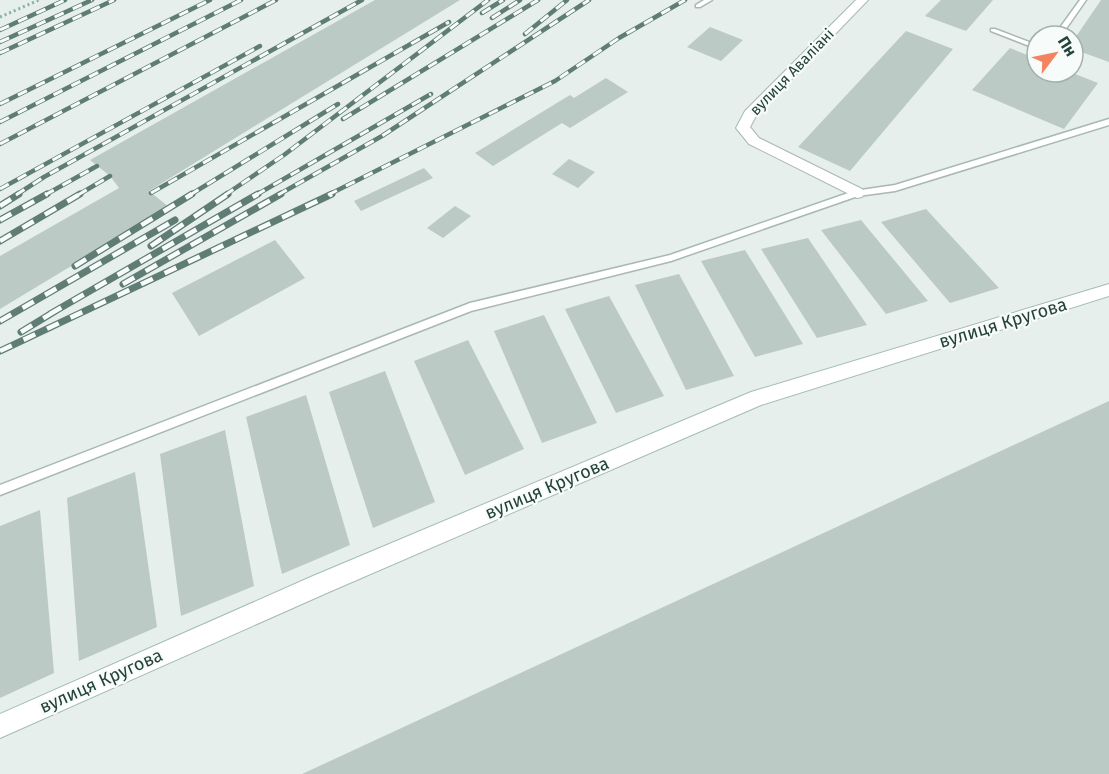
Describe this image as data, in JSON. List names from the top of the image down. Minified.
{"streets":{"street":["вулиця Аваліані","вулиця Кругова"]},"north":"top right"}
